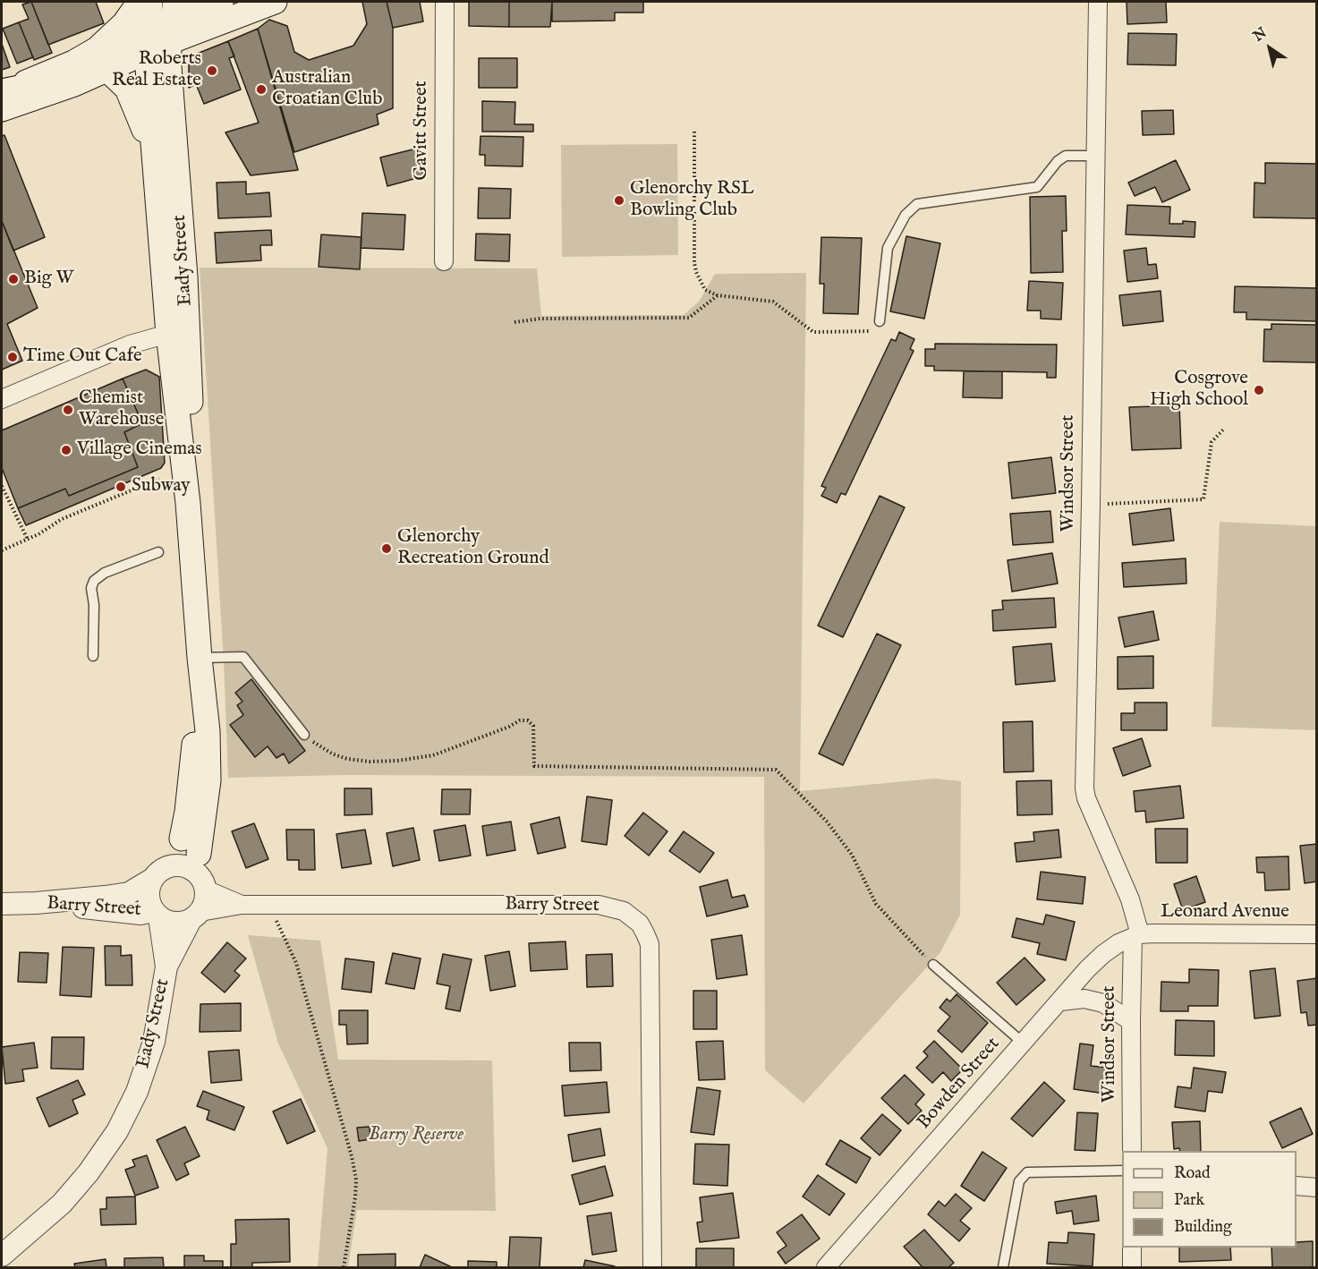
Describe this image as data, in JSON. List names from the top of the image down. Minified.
{"streets":{"main road":["Eady Street"],"street":["Gavitt Street","Windsor Street","Barry Street","Leonard Avenue","Bowden Street"]},"crossings":[["Eady Street","Barry Street"],["Windsor Street","Leonard Avenue"],["Windsor Street","Bowden Street"],["Leonard Avenue","Bowden Street"]],"parks":["Barry Reserve"],"places":["Roberts Real Estate","Australian Croatian Club","Glenorchy RSL Bowling Club","Big W","Time Out Cafe","Cosgrove High School","Chemist Warehouse","Village Cinemas","Subway","Glenorchy Recreation Ground"],"legend":["Road","Park","Building"],"north":"top left"}
